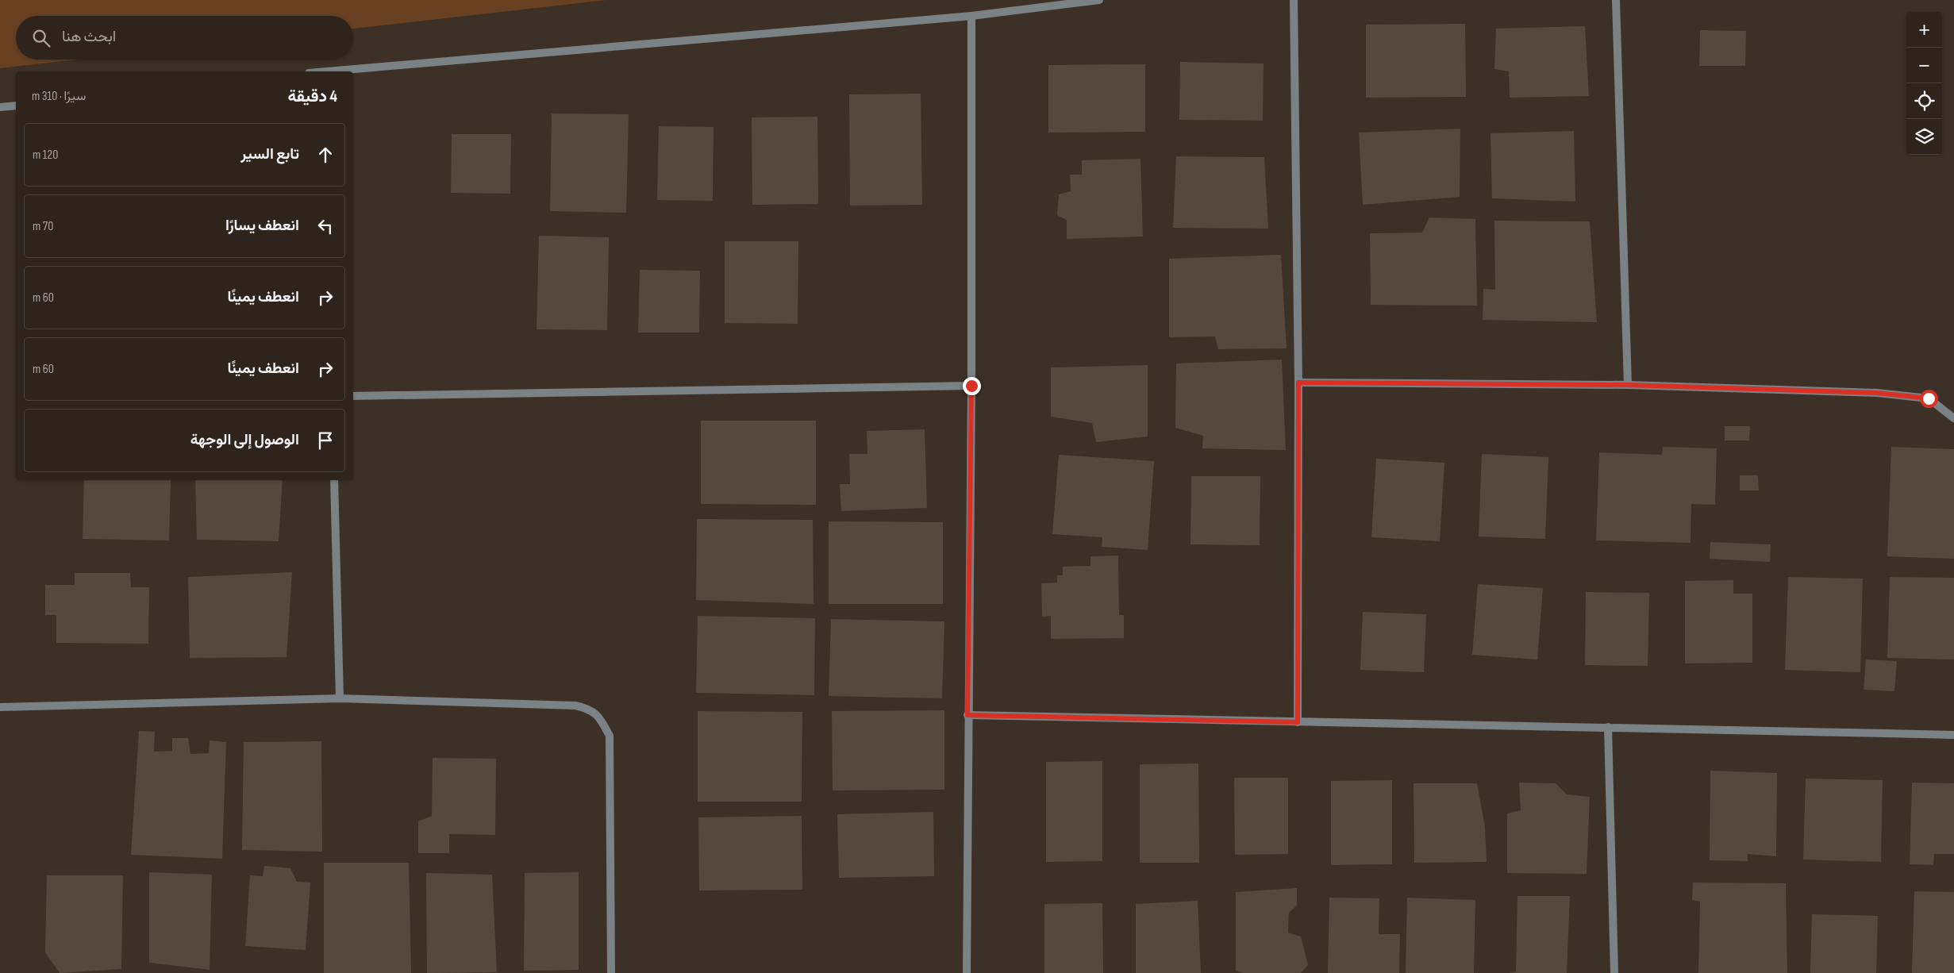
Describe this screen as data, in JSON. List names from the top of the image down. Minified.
{"page":{"map_buttons":["+","−"],"search":"ابحث هنا","heading":["4 دقيقة","سيرًا · 310 m"],"list":[["تابع السير","120 m"],["انعطف يسارًا","70 m"],["انعطف يمينًا","60 m"],["انعطف يمينًا","60 m"],"الوصول إلى الوجهة"]}}
